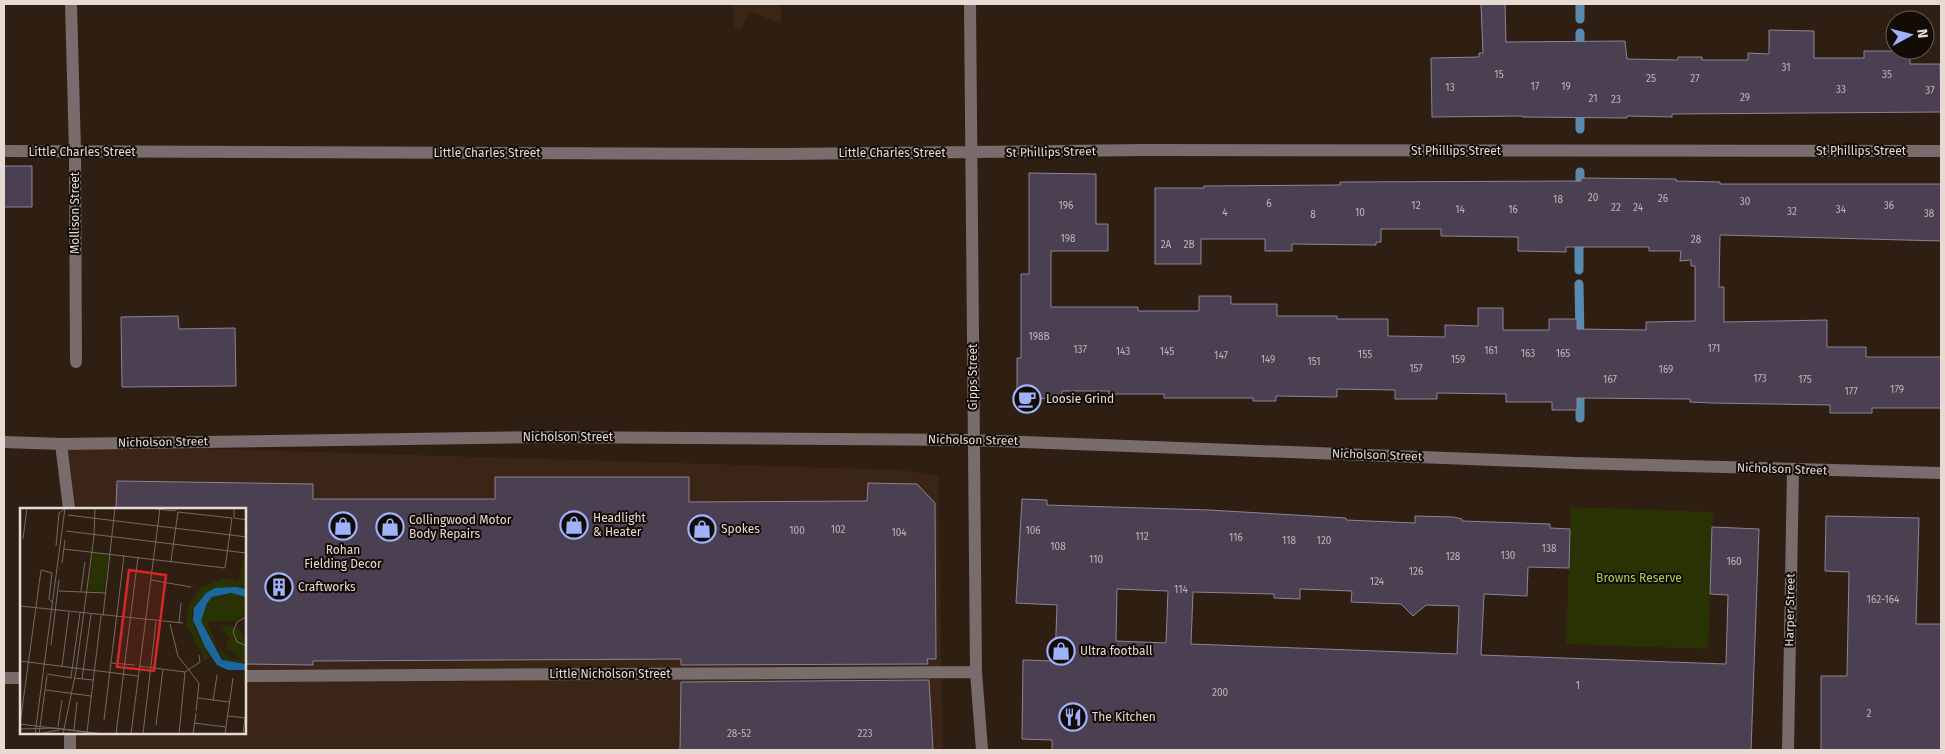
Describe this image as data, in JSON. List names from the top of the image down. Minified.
{"streets":{"street":["St Phillips Street","Little Charles Street","Mollison Street","Gipps Street","Nicholson Street","Harper Street","Little Nicholson Street"]},"crossings":[["St Phillips Street","Little Charles Street"],["St Phillips Street","Gipps Street"],["Little Charles Street","Mollison Street"],["Little Charles Street","Gipps Street"],["Gipps Street","Nicholson Street"],["Gipps Street","Little Nicholson Street"],["Nicholson Street","Harper Street"]],"parks":["Browns Reserve"],"places":{"cafe":["Loosie Grind"],"shop":["Headlight & Heater","Rohan Fielding Decor","Collingwood Motor Body Repairs","Spokes","Ultra football"],"building":["Craftworks"],"restaurant":["The Kitchen"]},"house_numbers":["31","15","35","25","27","17","19","13","33","37","29","21","23","20","26","18","30","6","196","12","36","22","24","14","16","34","32","4","10","38","8","198","28","2A","2B","198B","171","137","161","143","145","163","165","155","147","149","159","151","157","169","173","167","175","179","177","102","100","106","104","112","116","118","120","108","138","130","128","110","160","126","124","114","162-164","1","200","2","28-52","223"],"north":"right"}
